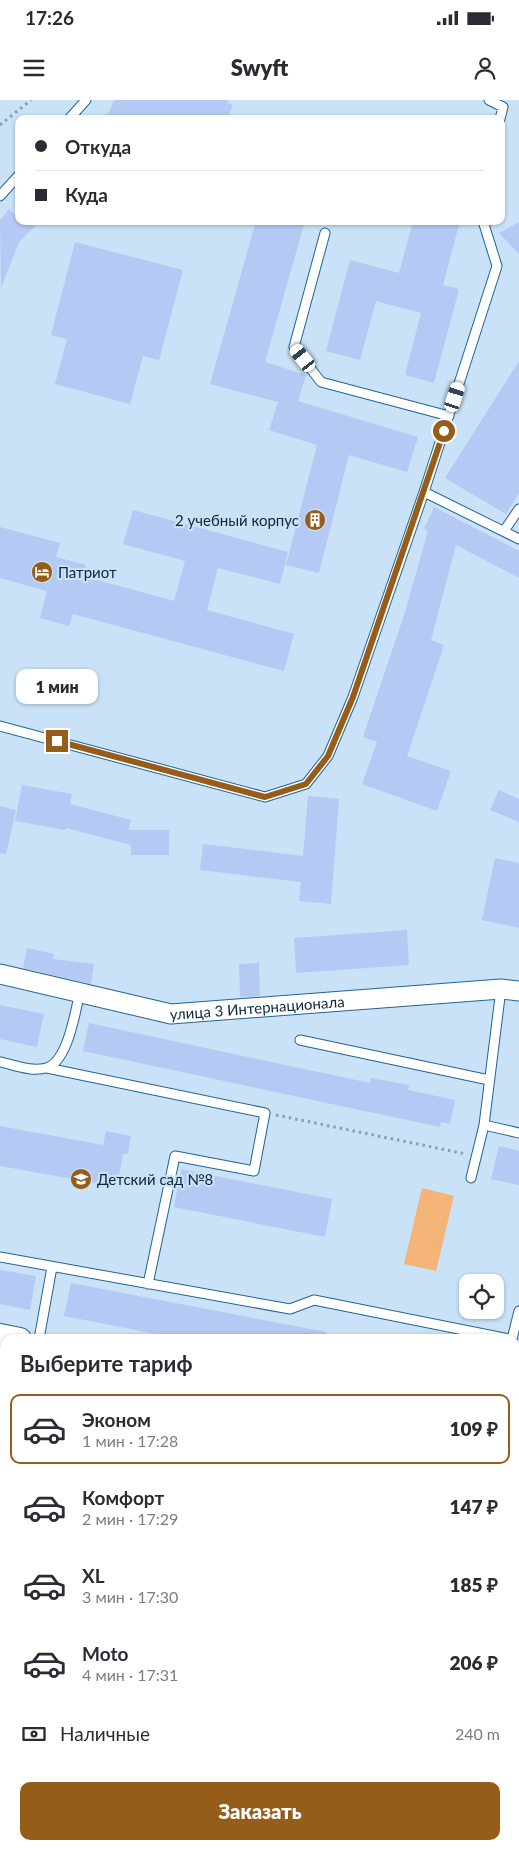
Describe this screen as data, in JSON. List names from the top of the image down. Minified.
{"streets":{"street":["улица 3 Интернационала"]},"places":{"building":["2 учебный корпус"],"hotel":["Патриот"],"school or university":["Детский сад №8"]},"page":{"status":"17:26","header":"Swyft","banner":["Откуда","Куда"],"bubble":"1 мин","heading":"Выберите тариф","list":[{"name":"Эконом","note":"1 мин · 17:28","value":"109 ₽"},{"name":"Комфорт","note":"2 мин · 17:29","value":"147 ₽"},{"name":"XL","note":"3 мин · 17:30","value":"185 ₽"},{"name":"Moto","note":"4 мин · 17:31","value":"206 ₽"}],"pay":["Наличные","240 m"],"buttons":"Заказать"}}
